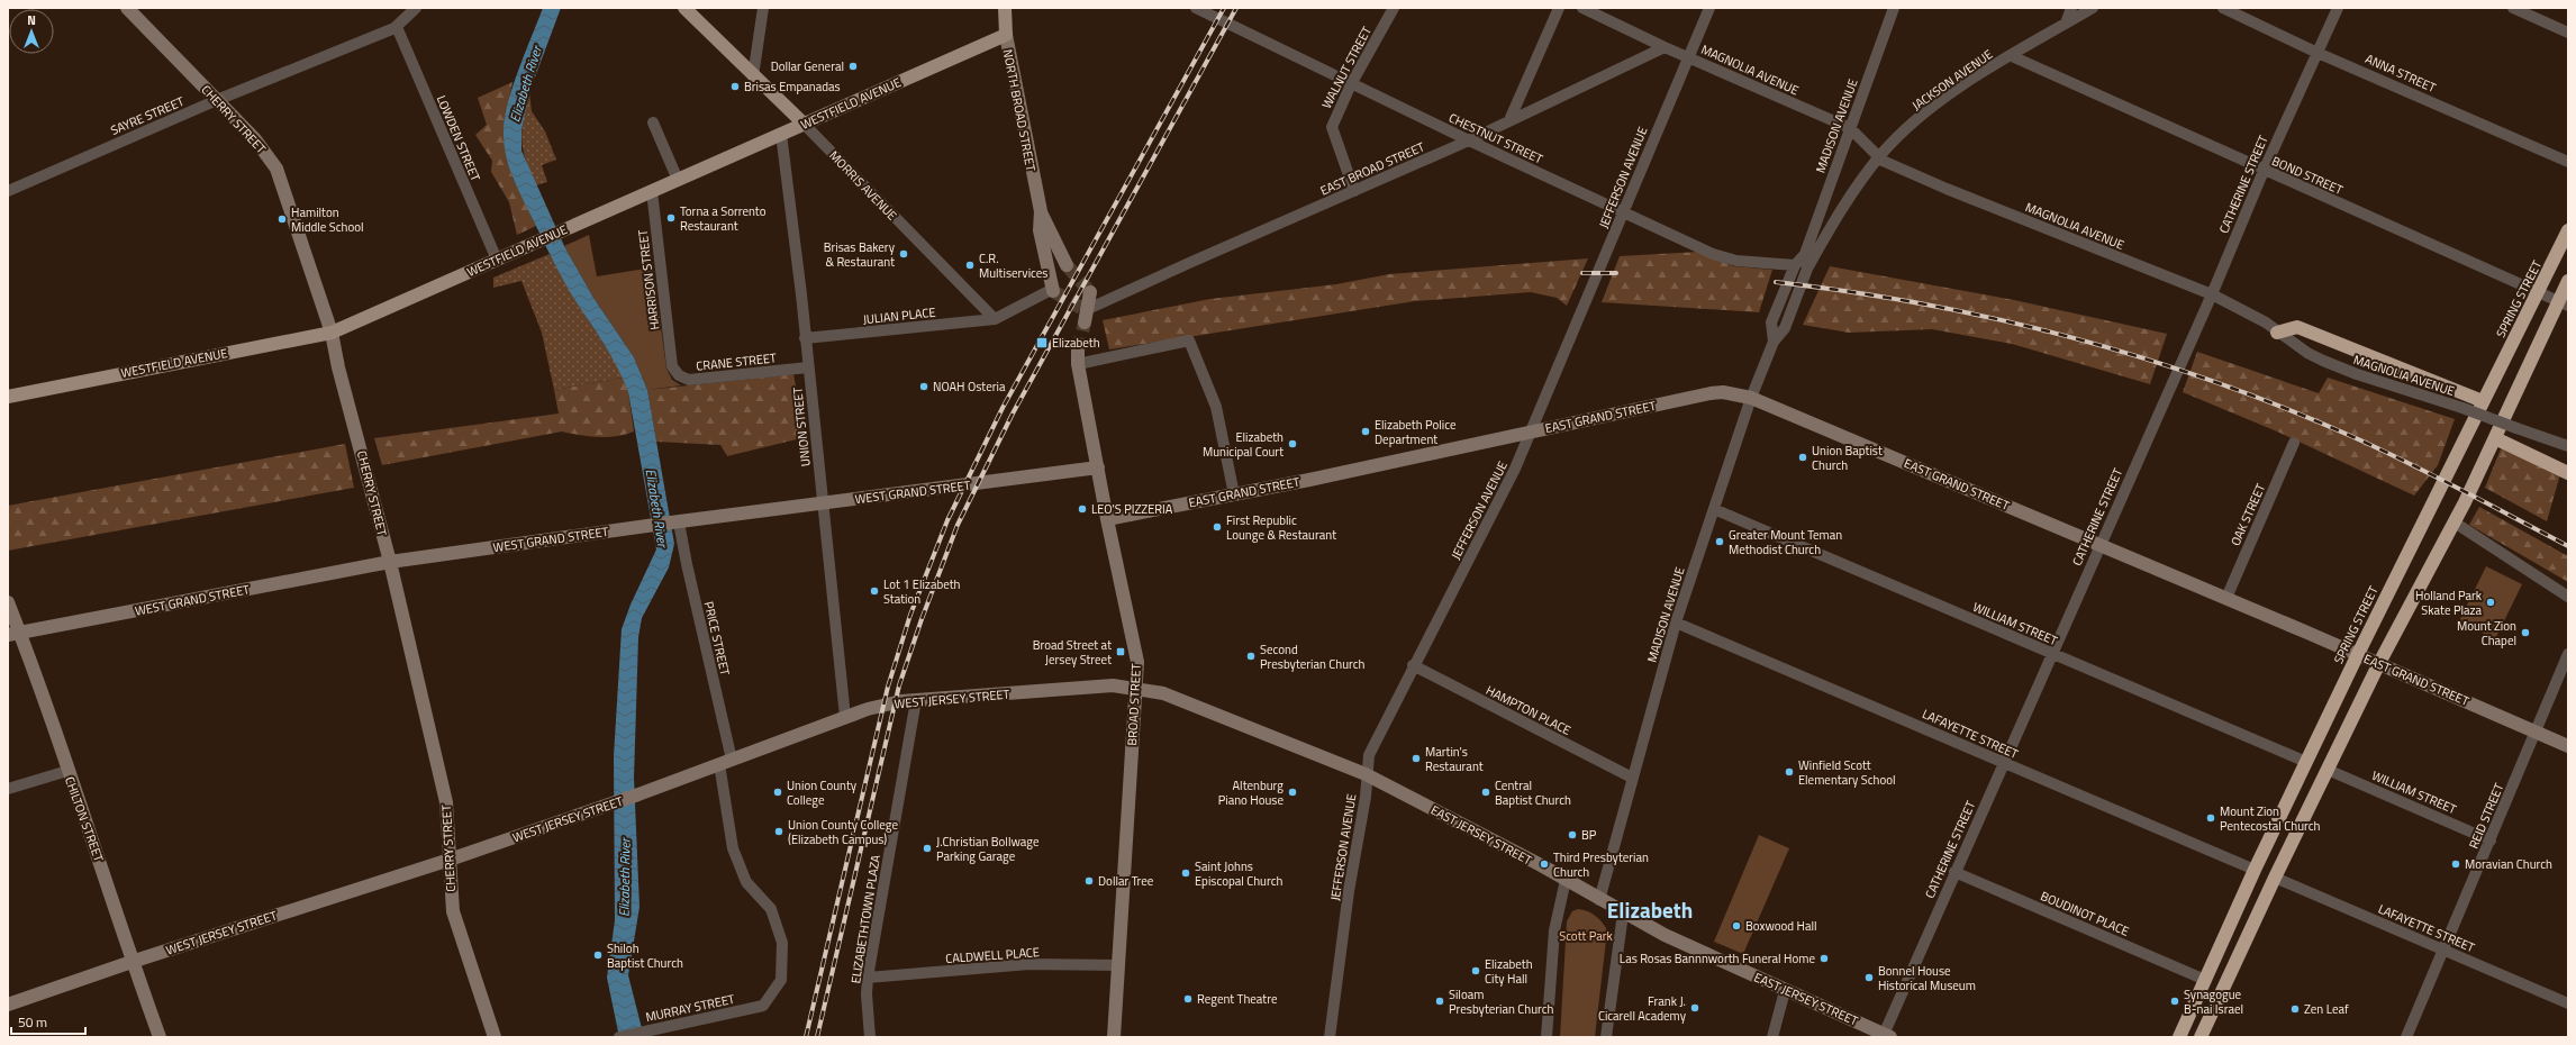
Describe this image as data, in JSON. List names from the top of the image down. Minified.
{"streets":{"highway":["SPRING STREET"],"main road":["WESTFIELD AVENUE","NORTH BROAD STREET","MORRIS AVENUE"],"street":["WALNUT STREET","MAGNOLIA AVENUE","ANNA STREET","JACKSON AVENUE","SAYRE STREET","CHERRY STREET","MADISON AVENUE","LOWDEN STREET","CHESTNUT STREET","EAST BROAD STREET","BOND STREET","JEFFERSON AVENUE","CATHERINE STREET","HARRISON STREET","JULIAN PLACE","CRANE STREET","EAST GRAND STREET","UNION STREET","WEST GRAND STREET","OAK STREET","WILLIAM STREET","PRICE STREET","WEST JERSEY STREET","BROAD STREET","HAMPTON PLACE","LAFAYETTE STREET","REID STREET","CHILTON STREET","EAST JERSEY STREET","BOUDINOT PLACE","ELIZABETHTOWN PLAZA","CALDWELL PLACE","MURRAY STREET"]},"crossings":[["WALNUT STREET","CHESTNUT STREET"],["WALNUT STREET","EAST BROAD STREET"],["MAGNOLIA AVENUE","JACKSON AVENUE"],["MAGNOLIA AVENUE","MADISON AVENUE"],["MAGNOLIA AVENUE","EAST BROAD STREET"],["MAGNOLIA AVENUE","JEFFERSON AVENUE"],["MAGNOLIA AVENUE","CATHERINE STREET"],["ANNA STREET","CATHERINE STREET"],["JACKSON AVENUE","MADISON AVENUE"],["JACKSON AVENUE","BOND STREET"],["WESTFIELD AVENUE","NORTH BROAD STREET"],["WESTFIELD AVENUE","CHERRY STREET"],["WESTFIELD AVENUE","LOWDEN STREET"],["WESTFIELD AVENUE","MORRIS AVENUE"],["WESTFIELD AVENUE","HARRISON STREET"],["WESTFIELD AVENUE","UNION STREET"],["SAYRE STREET","CHERRY STREET"],["SAYRE STREET","LOWDEN STREET"],["CHERRY STREET","WEST GRAND STREET"],["CHERRY STREET","WEST JERSEY STREET"],["MADISON AVENUE","CHESTNUT STREET"],["MADISON AVENUE","EAST GRAND STREET"],["MADISON AVENUE","WILLIAM STREET"],["MADISON AVENUE","HAMPTON PLACE"],["MADISON AVENUE","LAFAYETTE STREET"],["MADISON AVENUE","EAST JERSEY STREET"],["CHESTNUT STREET","EAST BROAD STREET"],["CHESTNUT STREET","JEFFERSON AVENUE"],["BOND STREET","CATHERINE STREET"],["BOND STREET","SPRING STREET"],["JEFFERSON AVENUE","EAST GRAND STREET"],["JEFFERSON AVENUE","HAMPTON PLACE"],["JEFFERSON AVENUE","EAST JERSEY STREET"],["CATHERINE STREET","EAST GRAND STREET"],["CATHERINE STREET","WILLIAM STREET"],["CATHERINE STREET","LAFAYETTE STREET"],["CATHERINE STREET","EAST JERSEY STREET"],["CATHERINE STREET","BOUDINOT PLACE"],["MORRIS AVENUE","JULIAN PLACE"],["HARRISON STREET","CRANE STREET"],["SPRING STREET","EAST GRAND STREET"],["SPRING STREET","WILLIAM STREET"],["SPRING STREET","LAFAYETTE STREET"],["SPRING STREET","BOUDINOT PLACE"],["JULIAN PLACE","UNION STREET"],["CRANE STREET","UNION STREET"],["EAST GRAND STREET","OAK STREET"],["EAST GRAND STREET","BROAD STREET"],["EAST GRAND STREET","REID STREET"],["UNION STREET","WEST GRAND STREET"],["UNION STREET","WEST JERSEY STREET"],["WEST GRAND STREET","PRICE STREET"],["WEST GRAND STREET","BROAD STREET"],["WEST GRAND STREET","CHILTON STREET"],["WILLIAM STREET","REID STREET"],["PRICE STREET","WEST JERSEY STREET"],["PRICE STREET","MURRAY STREET"],["WEST JERSEY STREET","BROAD STREET"],["WEST JERSEY STREET","CHILTON STREET"],["WEST JERSEY STREET","EAST JERSEY STREET"],["WEST JERSEY STREET","ELIZABETHTOWN PLAZA"],["BROAD STREET","EAST JERSEY STREET"],["BROAD STREET","CALDWELL PLACE"],["LAFAYETTE STREET","REID STREET"],["ELIZABETHTOWN PLAZA","CALDWELL PLACE"]],"districts":["Elizabeth"],"water":["Elizabeth River"],"parks":["Scott Park"],"places":{"other":["Dollar General","Brisas Empanadas","Torna a Sorrento Restaurant","Hamilton Middle School","Brisas Bakery & Restaurant","C.R. Multiservices","NOAH Osteria","Elizabeth Police Department","Elizabeth Municipal Court","Union Baptist Church","LEO'S PIZZERIA","First Republic Lounge & Restaurant","Greater Mount Teman Methodist Church","Lot 1 Elizabeth Station","Holland Park Skate Plaza","Mount Zion Chapel","Second Presbyterian Church","Martin's Restaurant","Winfield Scott Elementary School","Union County College","Altenburg Piano House","Central Baptist Church","Mount Zion Pentecostal Church","Union County College (Elizabeth Campus)","BP","J.Christian Bollwage Parking Garage","Third Presbyterian Church","Moravian Church","Saint Johns Episcopal Church","Dollar Tree","Boxwood Hall","Shiloh Baptist Church","Las Rosas Bannnworth Funeral Home","Elizabeth City Hall","Bonnel House Historical Museum","Regent Theatre","Siloam Presbyterian Church","Synagogue B-nai Israel","Frank J. Cicarell Academy","Zen Leaf"],"transit":["Elizabeth","Broad Street at Jersey Street"]},"scale_bar":"50 m","north":"top"}
